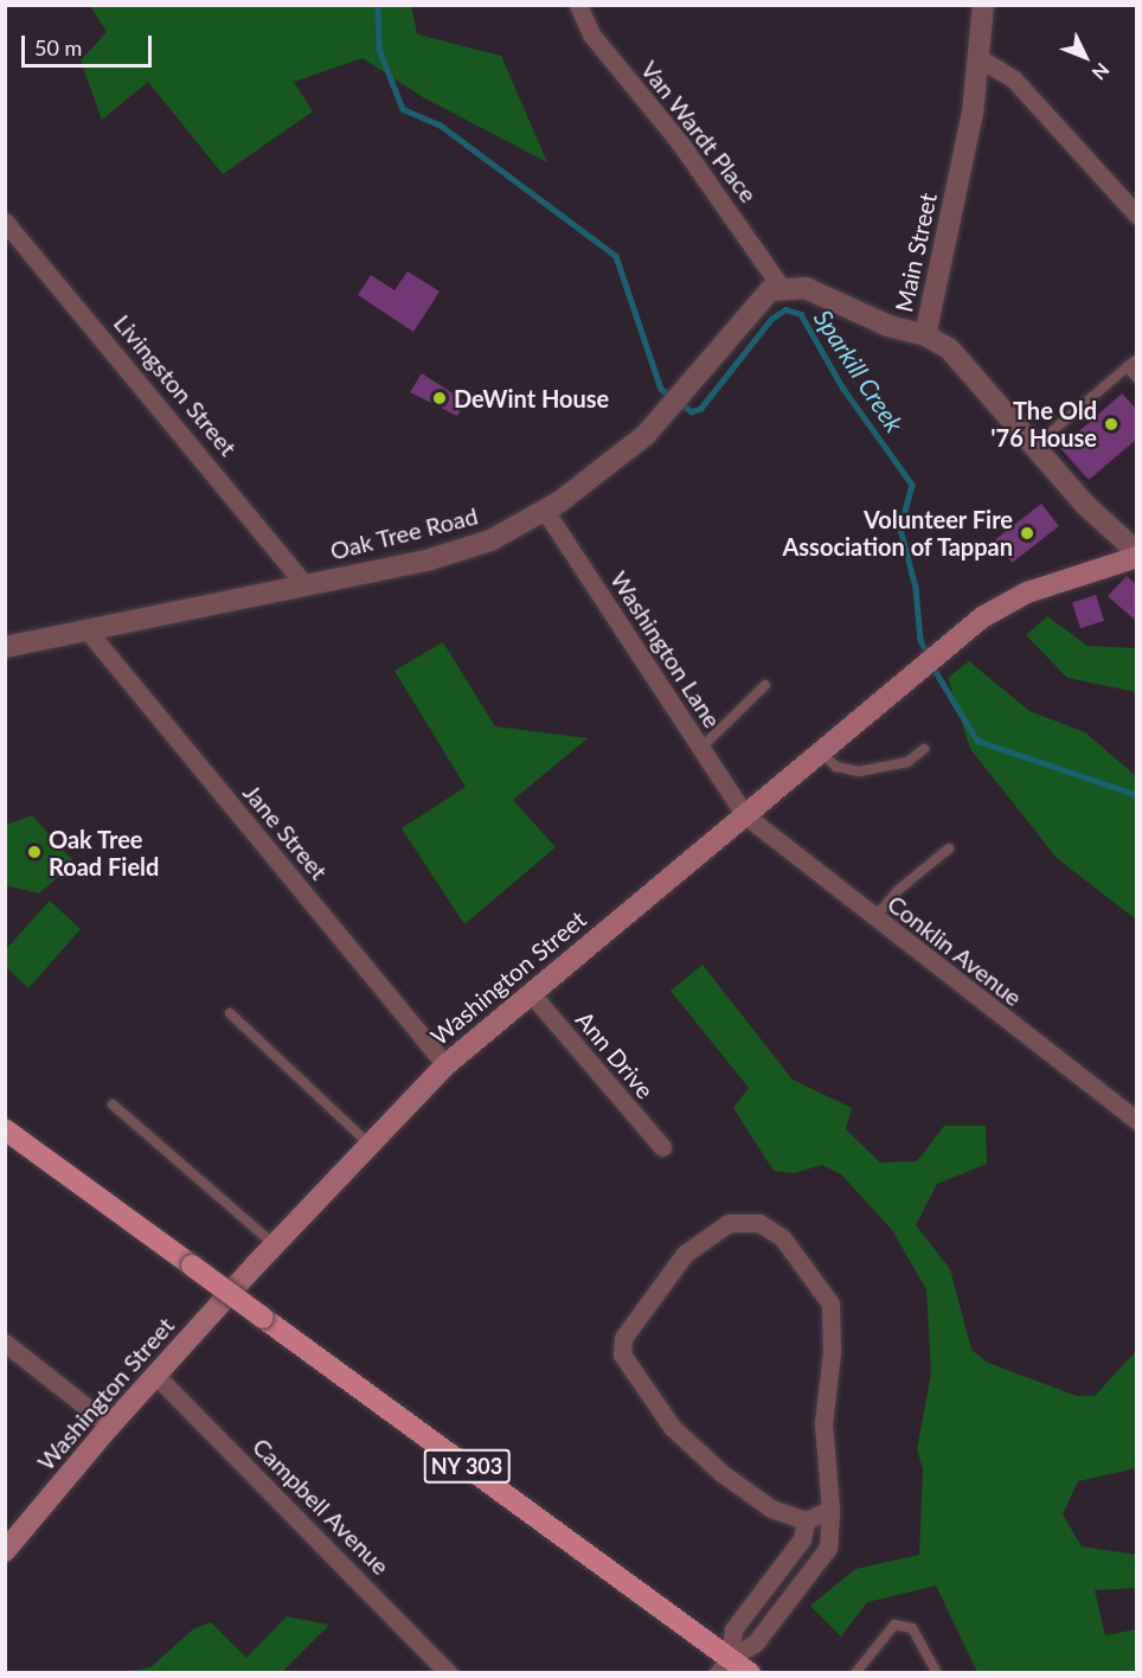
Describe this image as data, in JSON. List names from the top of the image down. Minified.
{"streets":{"main road":["Washington Street","NY 303"],"street":["Van Wardt Place","Main Street","Livingston Street","Oak Tree Road","Washington Lane","Jane Street","Conklin Avenue","Ann Drive","Campbell Avenue"]},"crossings":[["Van Wardt Place","Oak Tree Road"],["Main Street","Washington Street"],["Livingston Street","Oak Tree Road"],["Oak Tree Road","Washington Lane"],["Oak Tree Road","Jane Street"],["Washington Lane","Conklin Avenue"],["Washington Lane","Washington Street"],["Jane Street","Washington Street"],["Conklin Avenue","Washington Street"],["Washington Street","Ann Drive"],["Washington Street","Campbell Avenue"]],"water":["Sparkill Creek"],"places":["DeWint House","The Old '76 House","Volunteer Fire Association of Tappan","Oak Tree Road Field"],"scale_bar":"50 m","north":"bottom right"}
